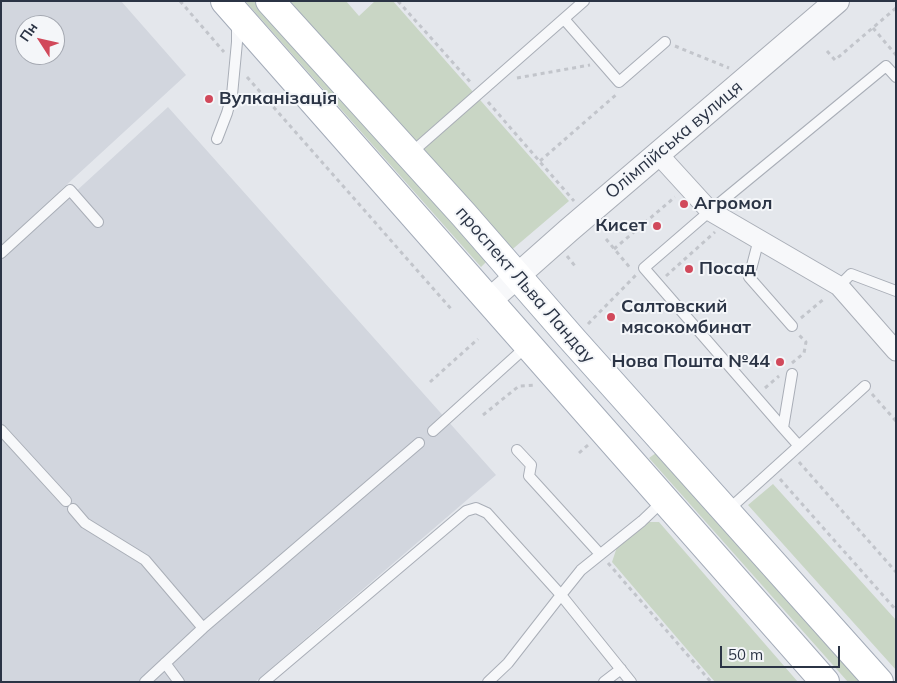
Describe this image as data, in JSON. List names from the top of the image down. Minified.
{"streets":{"main road":["проспект Льва Ландау"],"street":["Олімпійська вулиця"]},"crossings":[["Олімпійська вулиця","проспект Льва Ландау"]],"places":["Вулканізація","Агромол","Кисет","Посад","Салтовский мясокомбинат","Нова Пошта №44"],"scale_bar":"50 m","north":"top left"}
